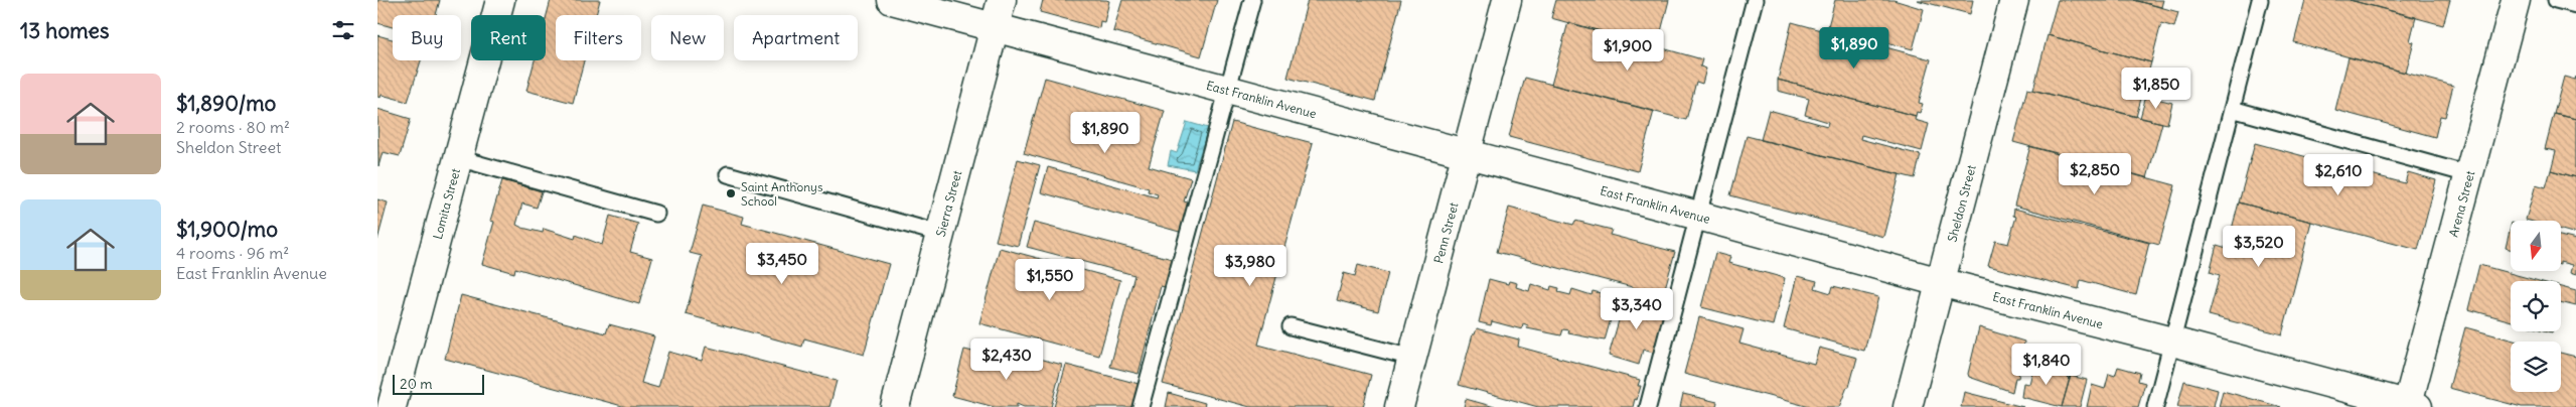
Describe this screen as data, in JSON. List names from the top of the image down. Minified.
{"streets":{"street":["East Franklin Avenue","Lomita Street","Sierra Street","Sheldon Street","Arena Street","Penn Street"]},"crossings":[["East Franklin Avenue","Sierra Street"],["East Franklin Avenue","Sheldon Street"],["East Franklin Avenue","Arena Street"],["East Franklin Avenue","Penn Street"]],"places":["Saint Anthonys School"],"scale_bar":"20 m","north":"bottom","page":{"heading":"13 homes","chip":["Buy","Rent","Filters","New","Apartment"],"price":["$1,890","$1,900","$1,850","$1,890","$2,850","$2,610","$3,520","$3,450","$3,980","$1,550","$3,340","$2,430","$1,840"],"list":[{"name":"$1,890/mo","note":"2 rooms · 80 m² · Sheldon Street"},{"name":"$1,900/mo","note":"4 rooms · 96 m² · East Franklin Avenue"}],"scale":"20 m"}}
